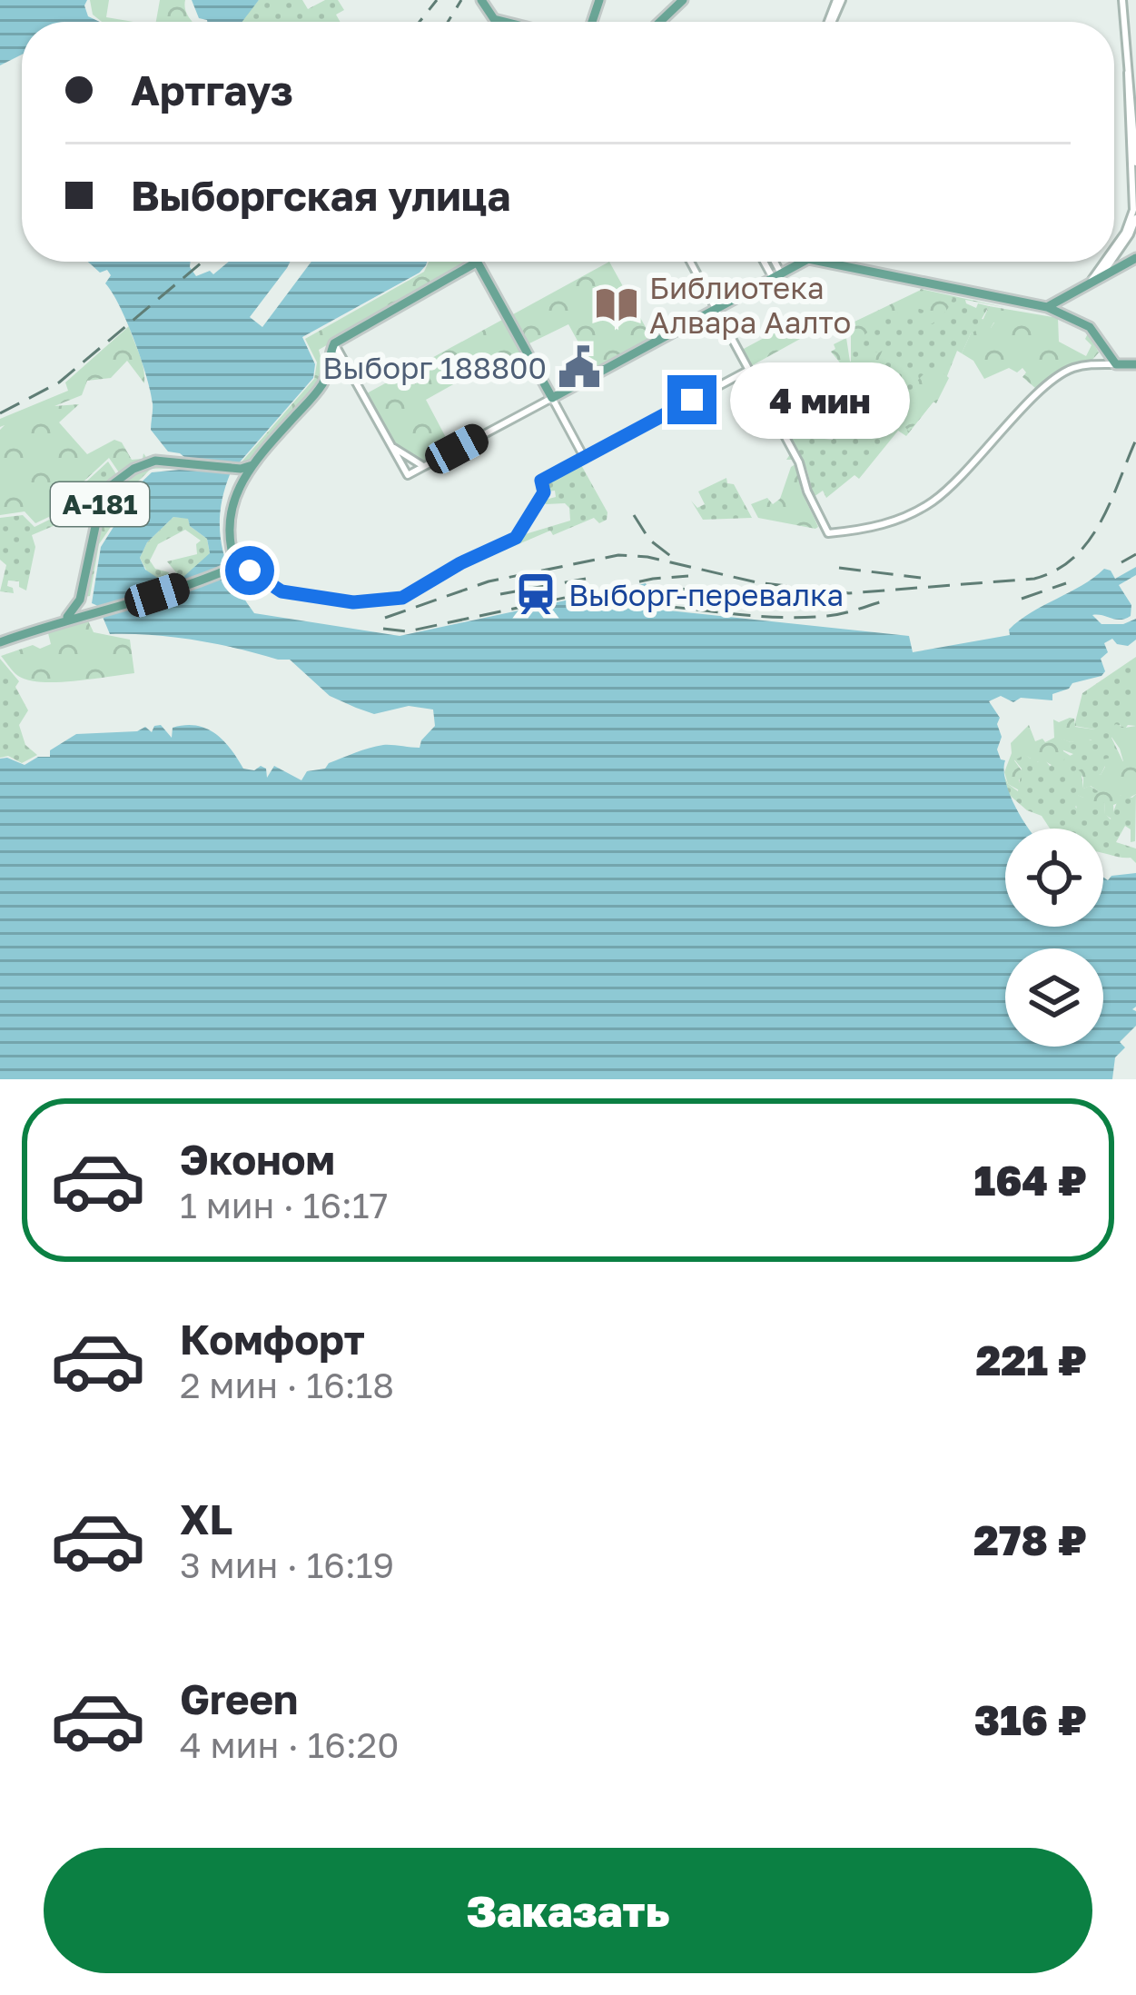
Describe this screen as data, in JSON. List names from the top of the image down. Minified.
{"streets":{"main road":["А-181"]},"places":{"library":["Библиотека Алвара Аалто"],"public building":["Выборг 188800"],"station":["Выборг-перевалка"]},"page":{"banner":["Артгауз","Выборгская улица"],"bubble":"4 мин","list":[{"name":"Эконом","note":"1 мин · 16:17","value":"164 ₽"},{"name":"Комфорт","note":"2 мин · 16:18","value":"221 ₽"},{"name":"XL","note":"3 мин · 16:19","value":"278 ₽"},{"name":"Green","note":"4 мин · 16:20","value":"316 ₽"}],"buttons":"Заказать"}}
